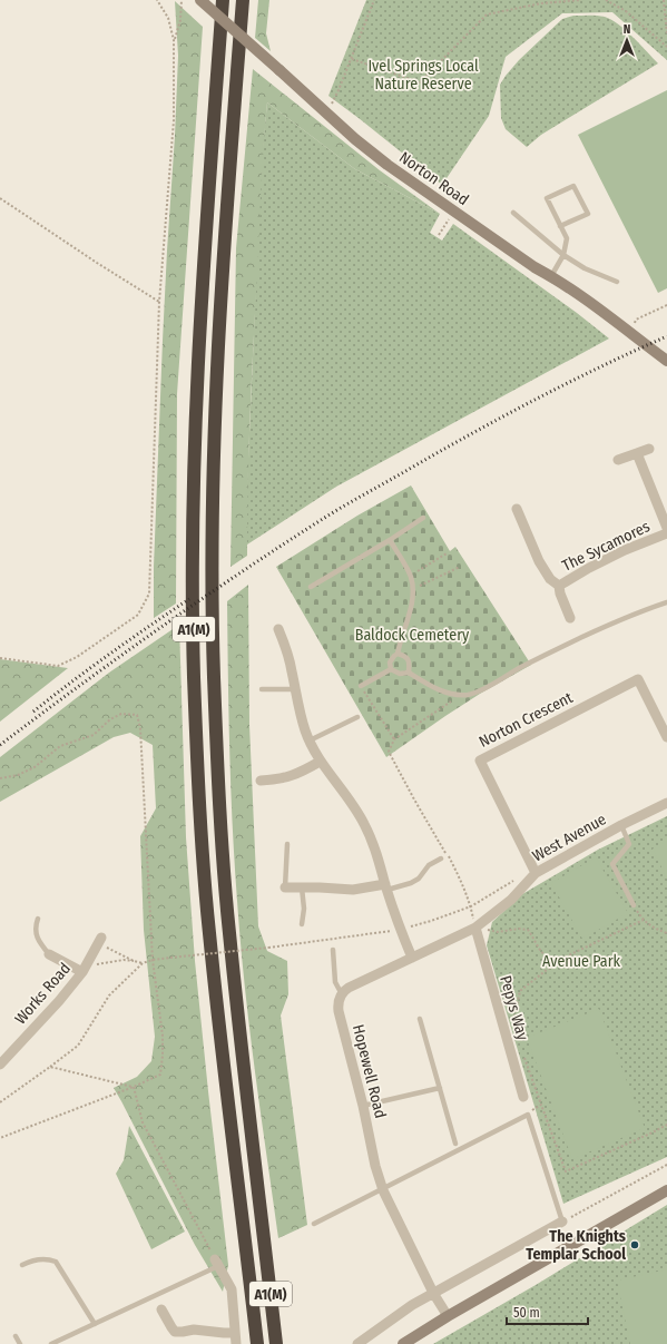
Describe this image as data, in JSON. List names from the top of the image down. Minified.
{"streets":{"highway":["A1(M)"],"street":["Norton Road","The Sycamores","Norton Crescent","West Avenue","Works Road","Pepys Way","Hopewell Road"]},"crossings":[["Norton Crescent","West Avenue"],["West Avenue","Pepys Way"]],"parks":["Ivel Springs Local Nature Reserve","Baldock Cemetery","Avenue Park"],"places":["The Knights Templar School"],"scale_bar":"50 m","north":"top"}
